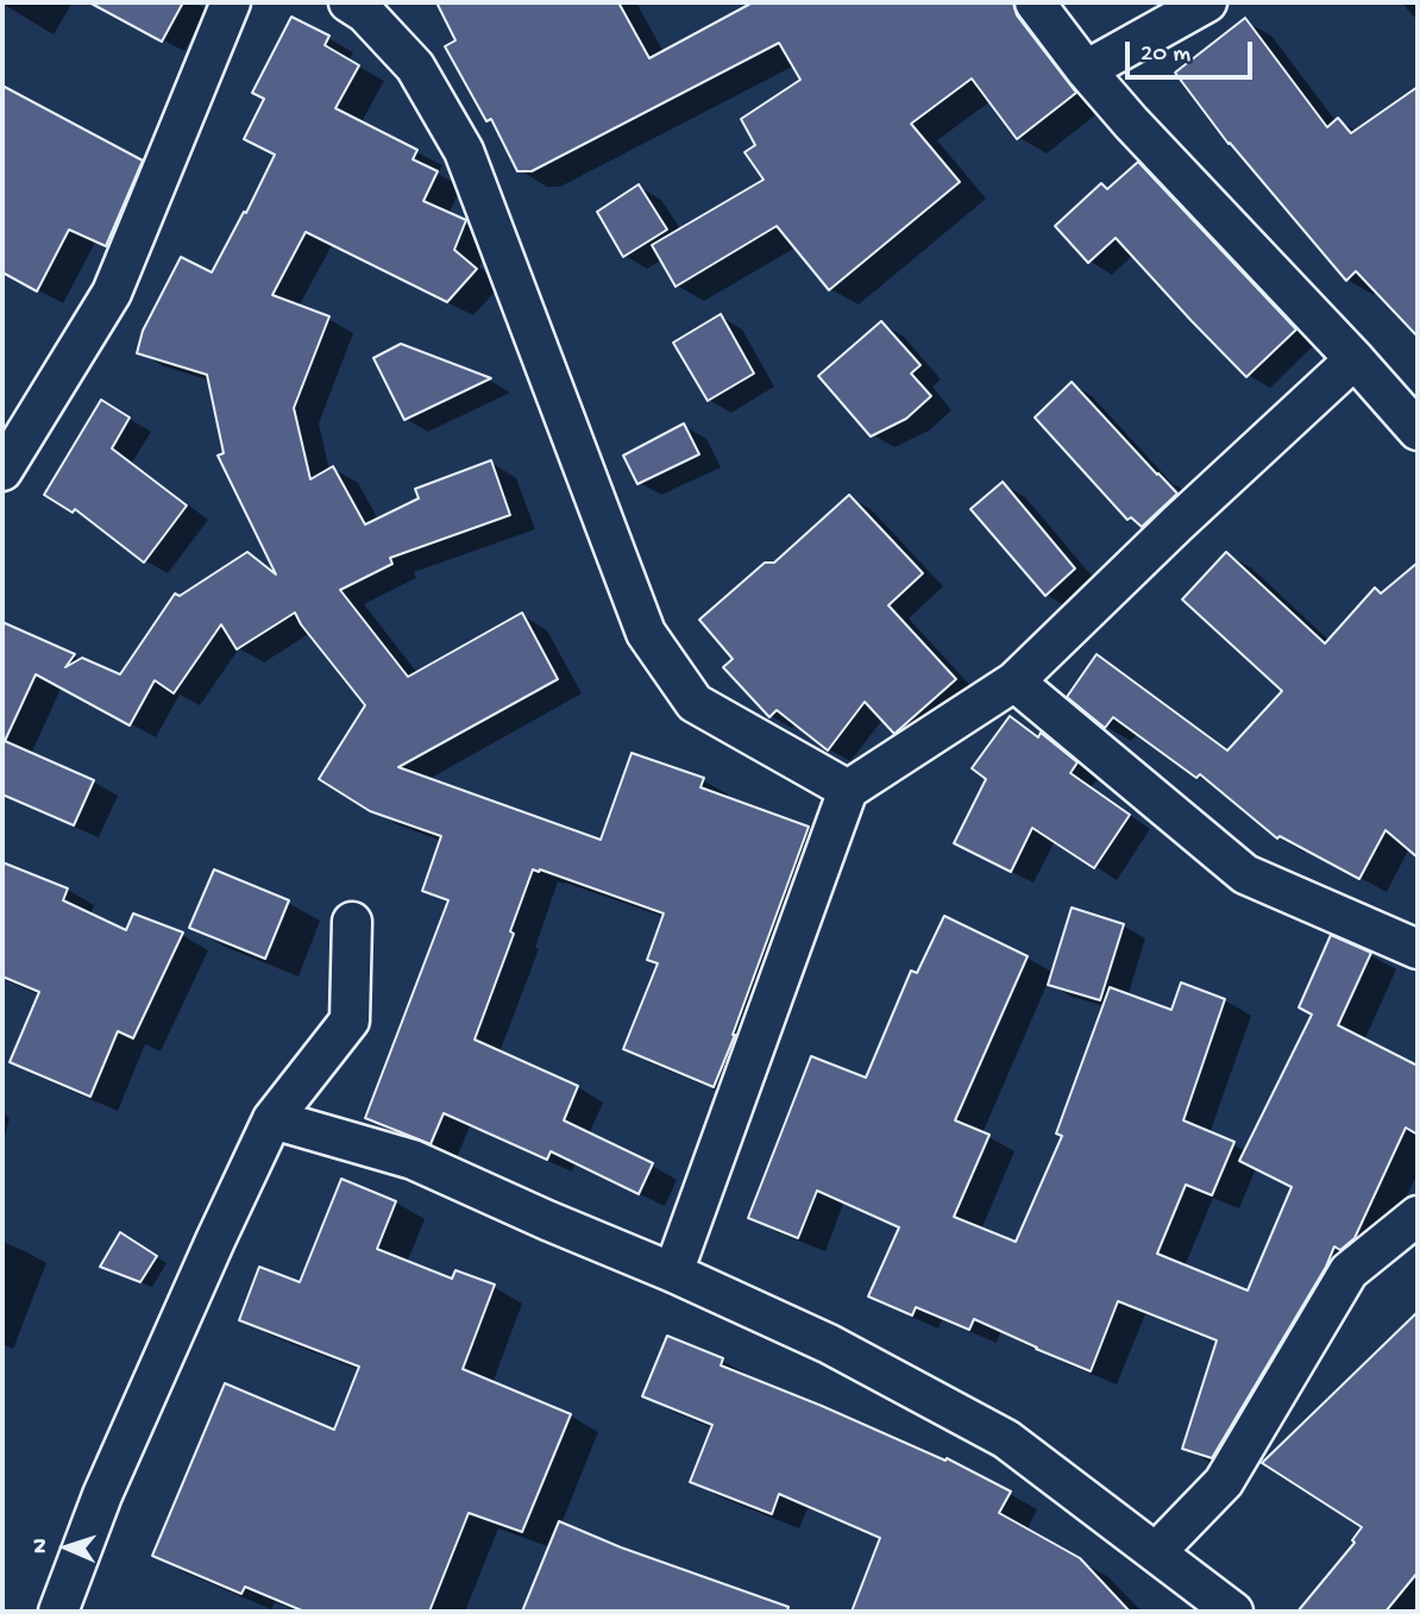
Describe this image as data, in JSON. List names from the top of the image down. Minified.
{"scale_bar":"20 m","north":"left"}
